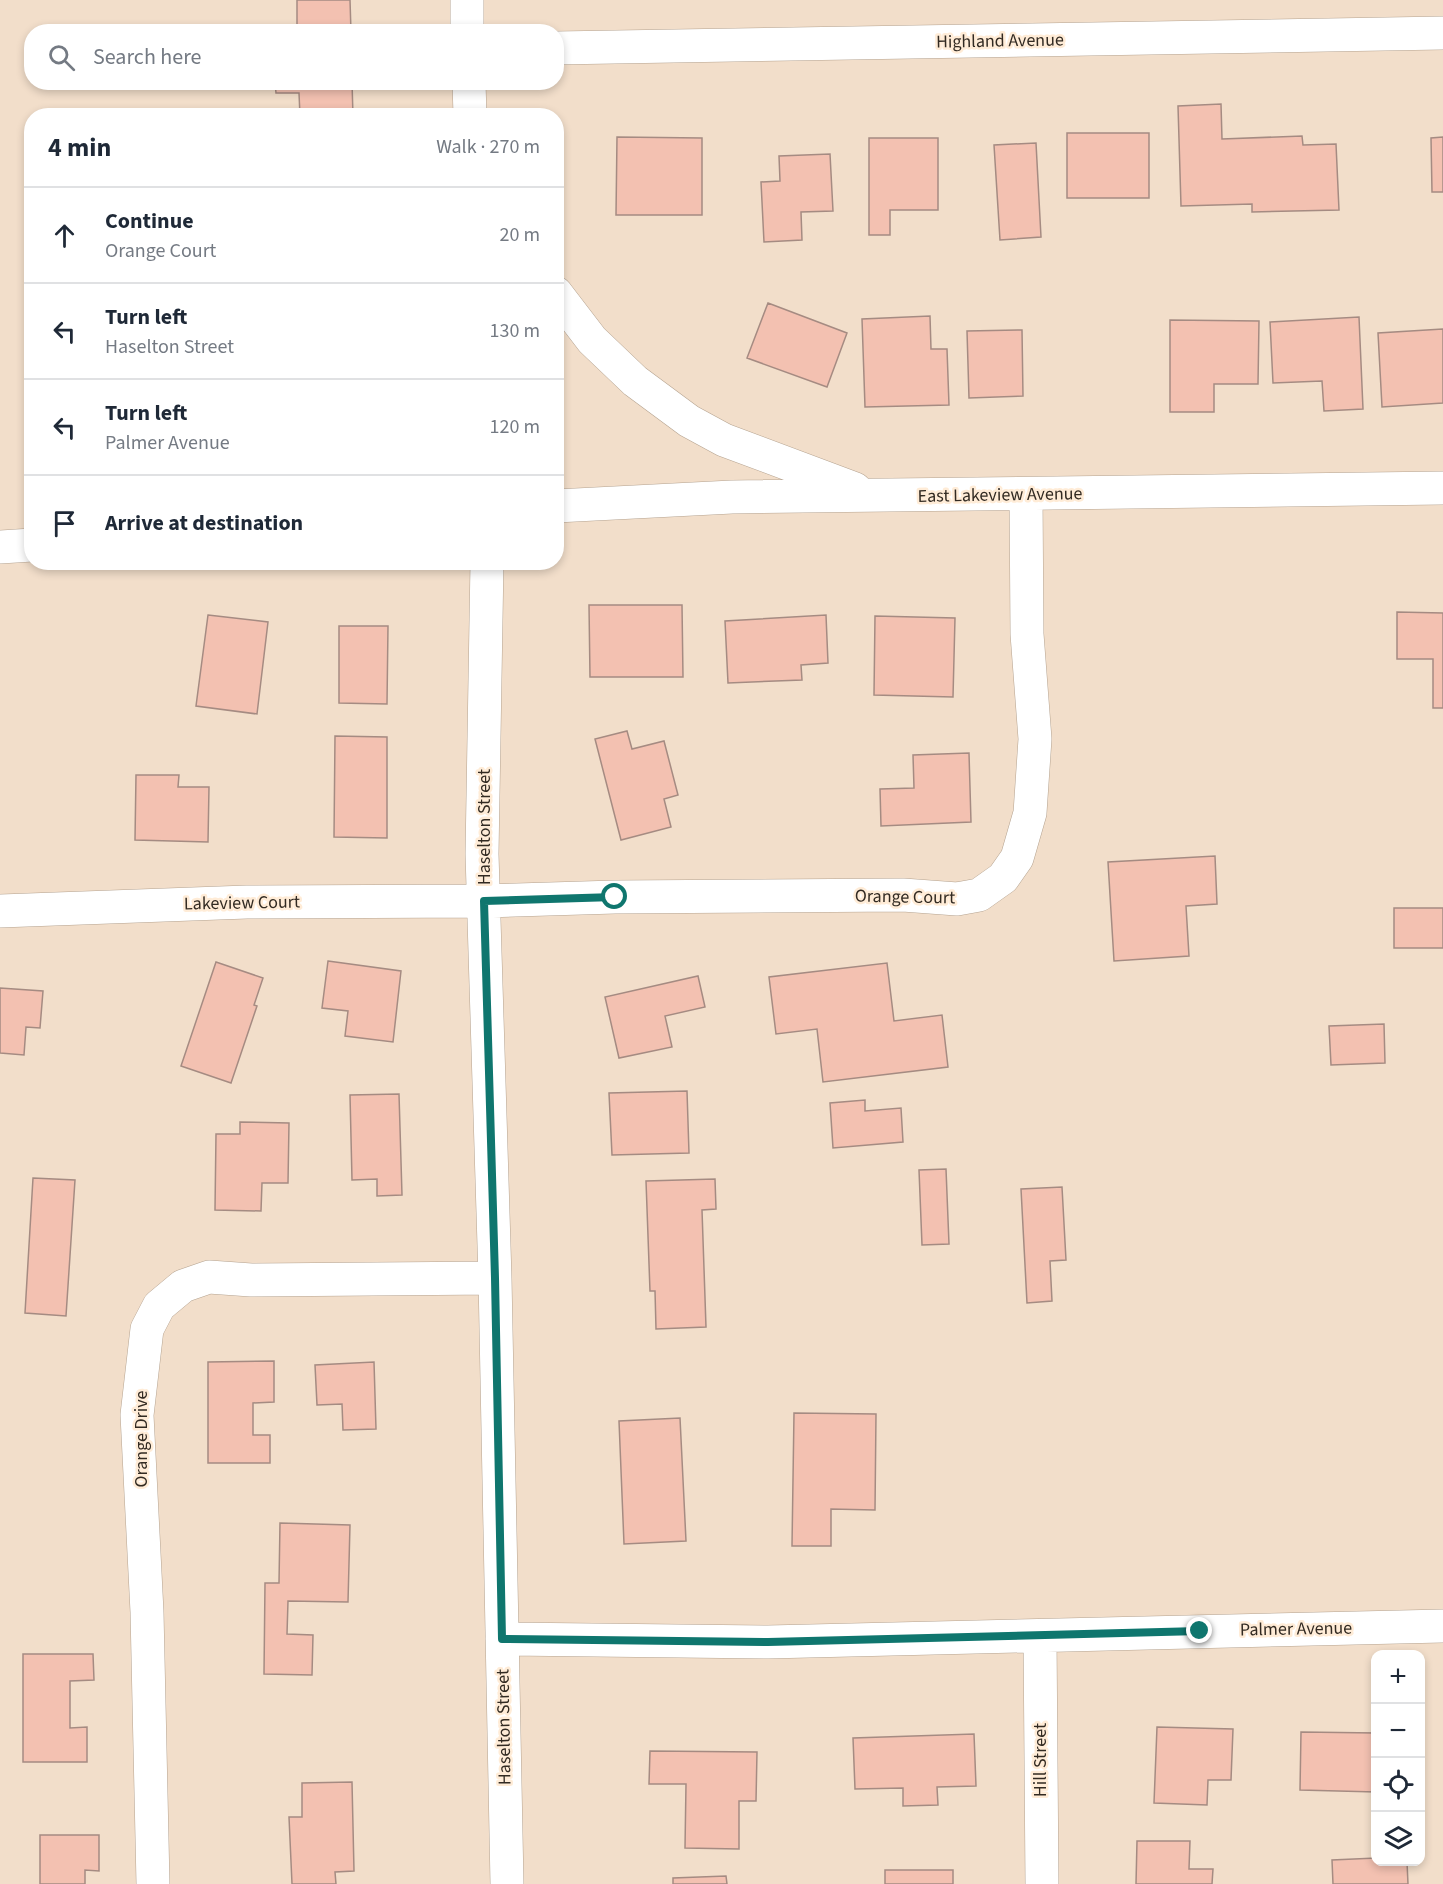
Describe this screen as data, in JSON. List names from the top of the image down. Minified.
{"streets":{"street":["Highland Avenue","East Lakeview Avenue","Haselton Street","Orange Court","Lakeview Court","Orange Drive","Palmer Avenue","Hill Street"]},"crossings":[["East Lakeview Avenue","Orange Court"],["Haselton Street","Orange Court"],["Haselton Street","Lakeview Court"],["Haselton Street","Orange Drive"],["Haselton Street","Palmer Avenue"],["Orange Court","Lakeview Court"],["Palmer Avenue","Hill Street"]],"page":{"search":"Search here","heading":["4 min","Walk · 270 m"],"list":[["Continue","Orange Court","20 m"],["Turn left","Haselton Street","130 m"],["Turn left","Palmer Avenue","120 m"],"Arrive at destination"],"map_buttons":["+","−"]}}
